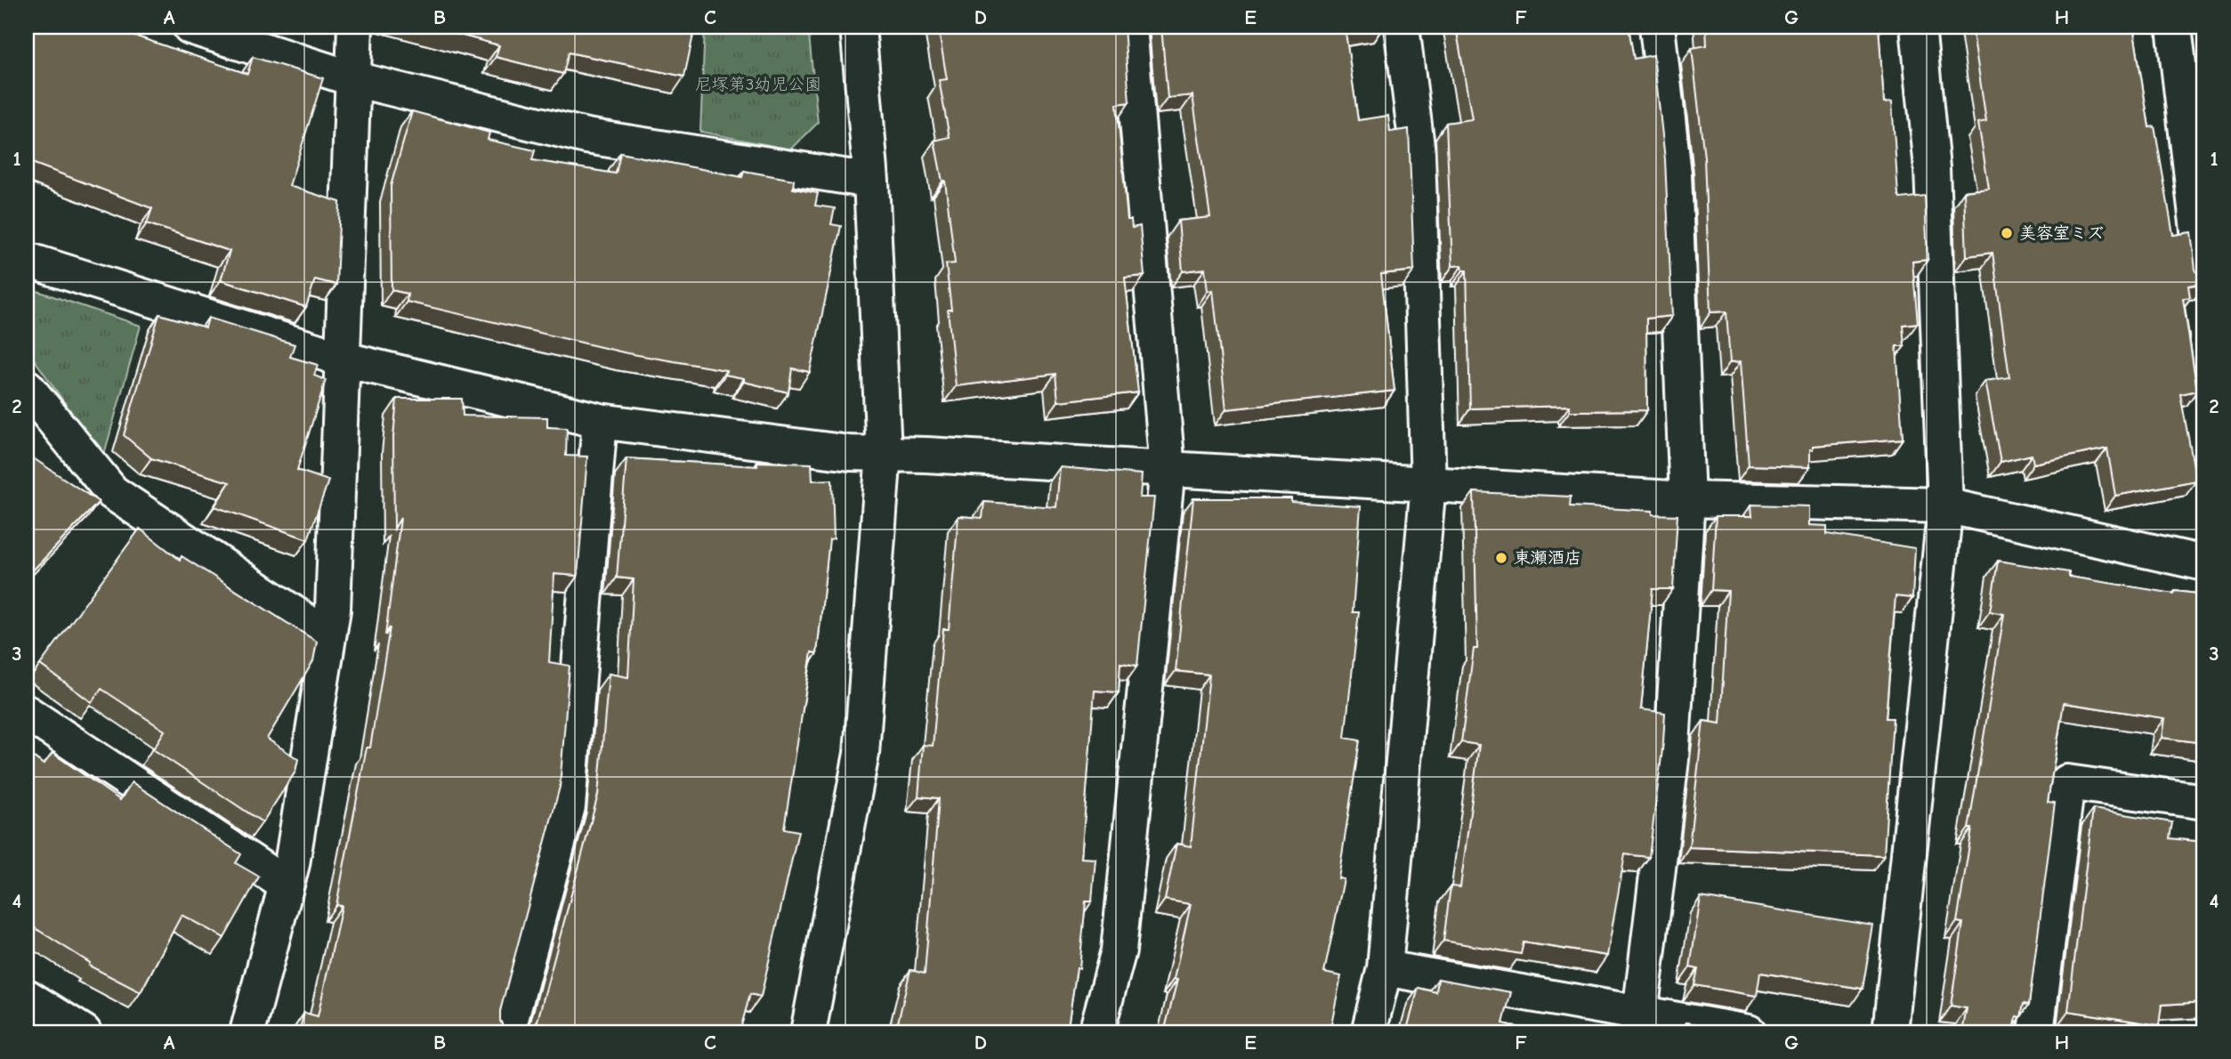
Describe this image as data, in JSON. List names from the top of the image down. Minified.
{"parks":["尼塚第3幼児公園"],"places":["美容室ミズ","東瀬酒店"],"grid":{"columns":["A","B","C","D","E","F","G","H"],"rows":["1","2","3","4"]}}
